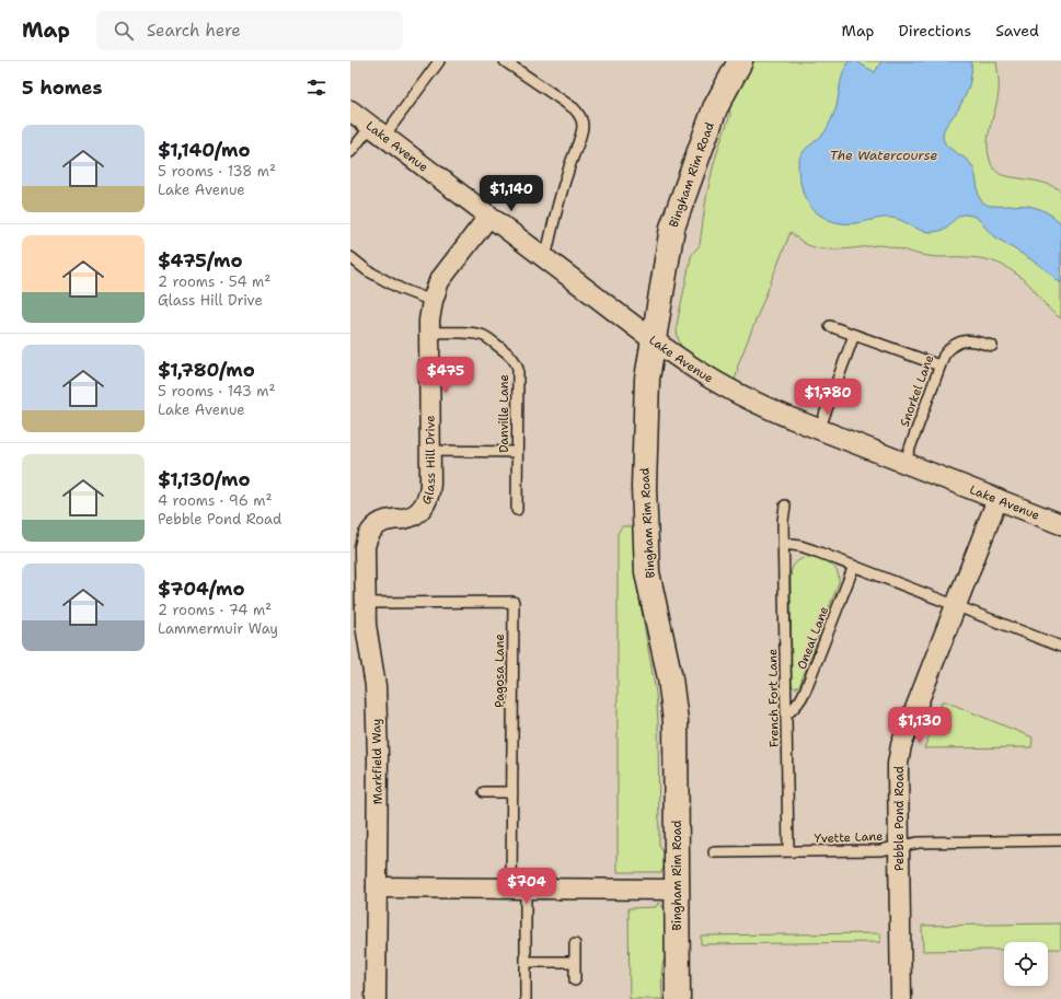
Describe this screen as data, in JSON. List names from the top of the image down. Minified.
{"streets":{"street":["Lake Avenue","Bingham Rim Road","Glass Hill Drive","Markfield Way","Pebble Pond Road"],"lane":["Snorkel Lane","Danville Lane","Oneal Lane","Pagosa Lane","French Fort Lane","Yvette Lane"]},"crossings":[["Lake Avenue","Bingham Rim Road"],["Lake Avenue","Snorkel Lane"],["Lake Avenue","Glass Hill Drive"],["Lake Avenue","Pebble Pond Road"],["Danville Lane","Glass Hill Drive"],["Glass Hill Drive","Markfield Way"],["Oneal Lane","French Fort Lane"],["Pagosa Lane","Markfield Way"],["French Fort Lane","Yvette Lane"],["Pebble Pond Road","Yvette Lane"]],"water":["The Watercourse"],"page":{"header":"Map","search":"Search here","nav":["Map","Directions","Saved"],"heading":"5 homes","list":[{"name":"$1,140/mo","note":"5 rooms · 138 m² · Lake Avenue"},{"name":"$475/mo","note":"2 rooms · 54 m² · Glass Hill Drive"},{"name":"$1,780/mo","note":"5 rooms · 143 m² · Lake Avenue"},{"name":"$1,130/mo","note":"4 rooms · 96 m² · Pebble Pond Road"},{"name":"$704/mo","note":"2 rooms · 74 m² · Lammermuir Way"}],"price":["$1,140","$475","$1,780","$1,130","$704"]}}
